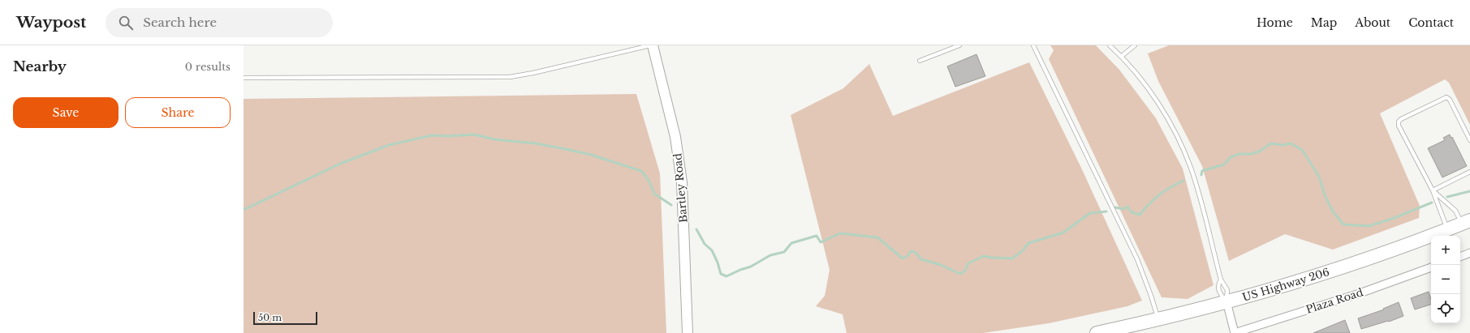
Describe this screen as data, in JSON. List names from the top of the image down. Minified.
{"streets":{"highway":["US Highway 206"],"street":["Bartley Road","Plaza Road"]},"scale_bar":"50 m","page":{"header":"Waypost","search":"Search here","nav":["Home","Map","About","Contact"],"heading":["Nearby","0 results"],"buttons":["Save","Share"],"map_buttons":["+","−"],"scale":"50 m"}}
